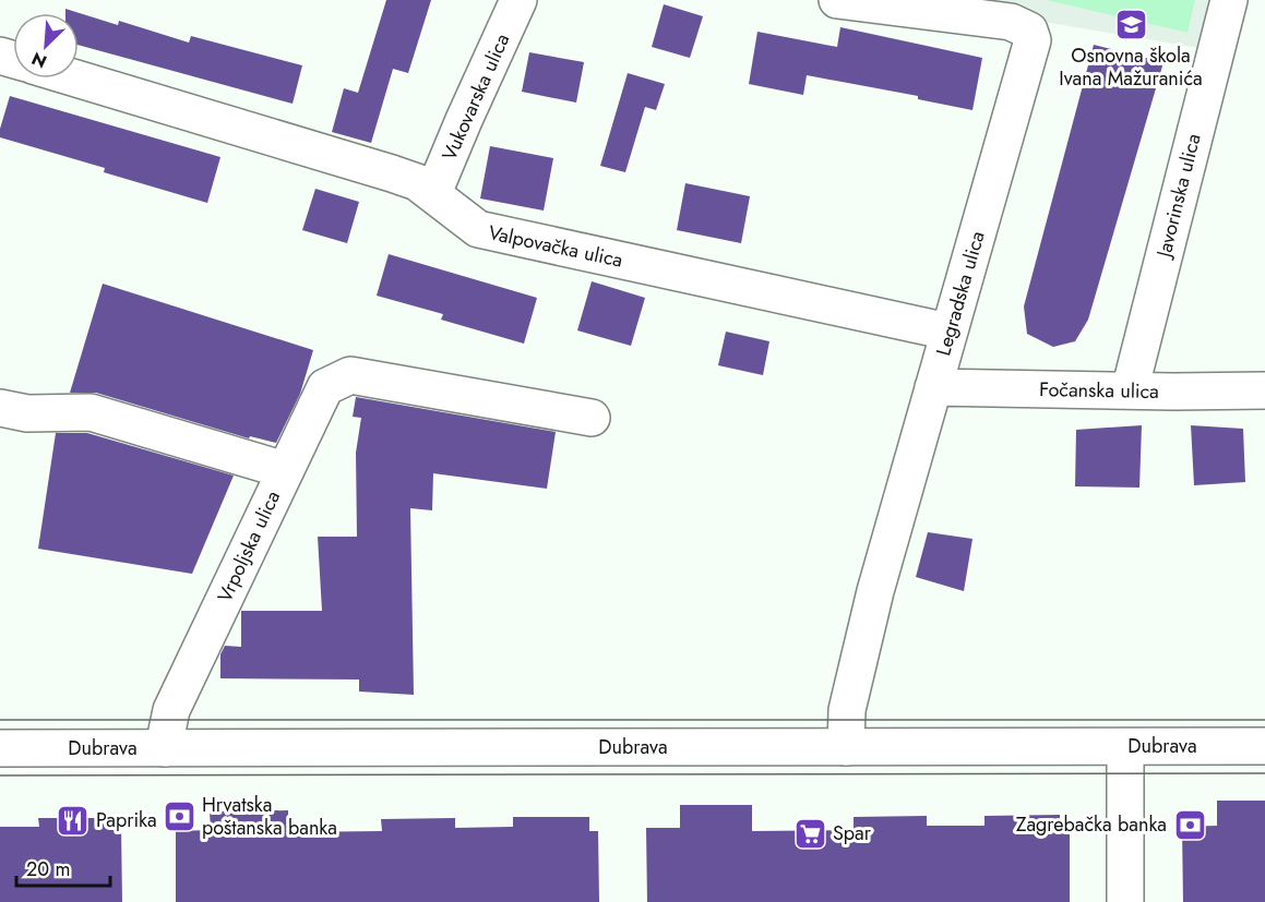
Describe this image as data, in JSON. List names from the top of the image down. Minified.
{"streets":{"street":["Vukovarska ulica","Javorinska ulica","Valpovačka ulica","Legradska ulica","Fočanska ulica","Vrpoljska ulica","Dubrava"]},"crossings":[["Vukovarska ulica","Valpovačka ulica"],["Javorinska ulica","Fočanska ulica"],["Valpovačka ulica","Legradska ulica"],["Legradska ulica","Fočanska ulica"],["Legradska ulica","Dubrava"],["Vrpoljska ulica","Dubrava"]],"places":{"school or university":["Osnovna škola Ivana Mažuranića"],"bank":["Hrvatska poštanska banka","Zagrebačka banka"],"restaurant":["Paprika"],"supermarket":["Spar"]},"scale_bar":"20 m","north":"bottom left"}
